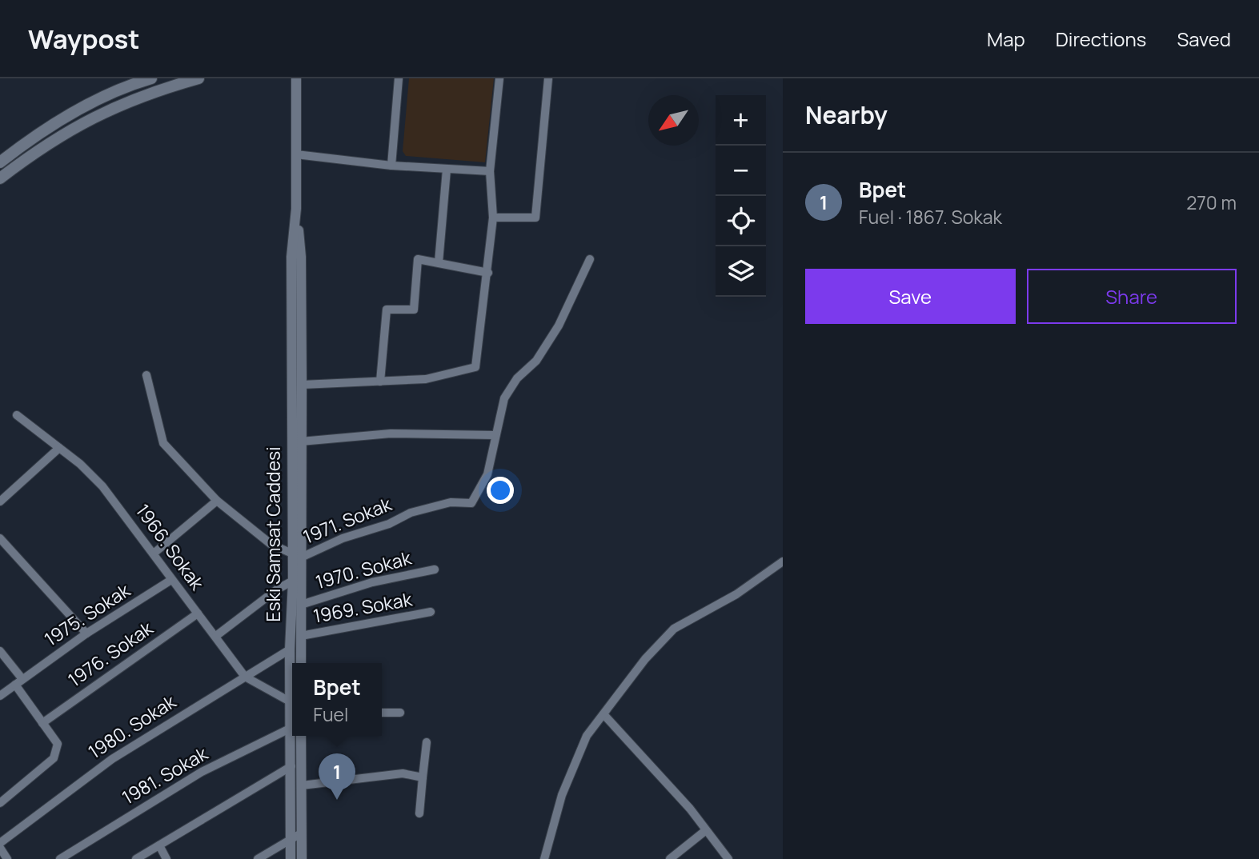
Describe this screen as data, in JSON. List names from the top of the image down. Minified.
{"streets":{"street":["1971. Sokak","Eski Samsat Caddesi","1966. Sokak","1970. Sokak","1969. Sokak","1975. Sokak","1976. Sokak","1980. Sokak","1981. Sokak"]},"crossings":[["1971. Sokak","Eski Samsat Caddesi"],["Eski Samsat Caddesi","1966. Sokak"],["Eski Samsat Caddesi","1970. Sokak"],["Eski Samsat Caddesi","1969. Sokak"],["Eski Samsat Caddesi","1980. Sokak"],["1966. Sokak","1975. Sokak"],["1966. Sokak","1976. Sokak"],["1966. Sokak","1980. Sokak"]],"north":"bottom left","page":{"header":"Waypost","nav":["Map","Directions","Saved"],"heading":"Nearby","map_buttons":["+","−"],"list":[{"mark":"1","name":"Bpet","note":"Fuel · 1867. Sokak","value":"270 m"}],"buttons":["Save","Share"],"popup":["Bpet","Fuel"],"pins":"1"}}
